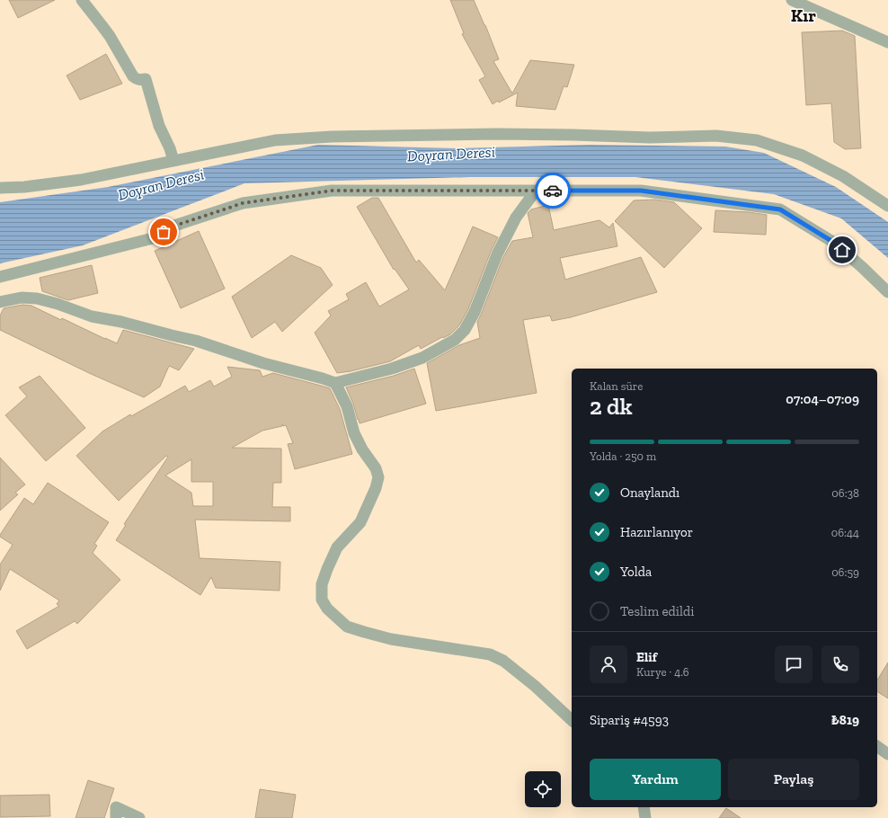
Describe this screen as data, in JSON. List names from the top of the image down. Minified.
{"districts":["Kır"],"water":["Doyran Deresi"],"page":{"heading":["2 dk","Kalan süre","07:04–07:09"],"panel":["Elif","Kurye · 4.6","Sipariş #4593","₺819"],"bar":"Yolda · 250 m","list":[["Onaylandı","06:38"],["Hazırlanıyor","06:44"],["Yolda","06:59"],"Teslim edildi"],"buttons":["Yardım","Paylaş"]}}
